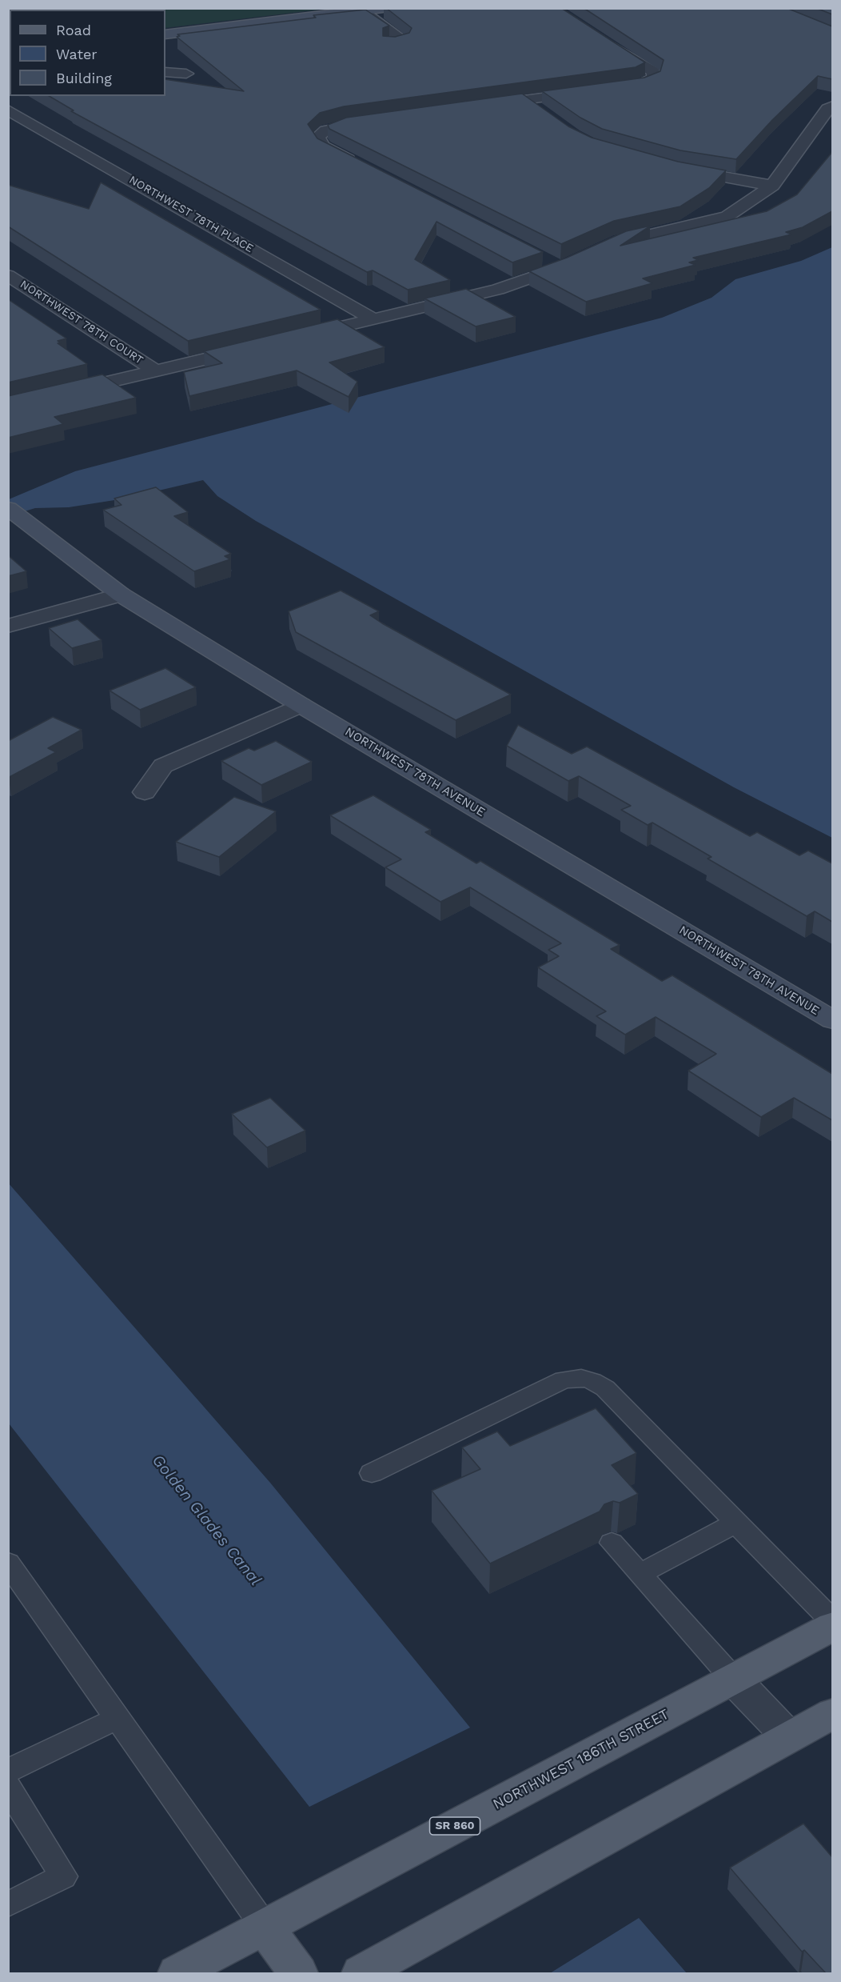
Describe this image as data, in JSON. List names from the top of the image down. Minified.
{"streets":{"main road":["NORTHWEST 186TH STREET","SR 860"],"street":["NORTHWEST 78TH PLACE","NORTHWEST 78TH COURT","NORTHWEST 78TH AVENUE"]},"water":["Golden Glades Canal"],"legend":["Road","Water","Building"]}
